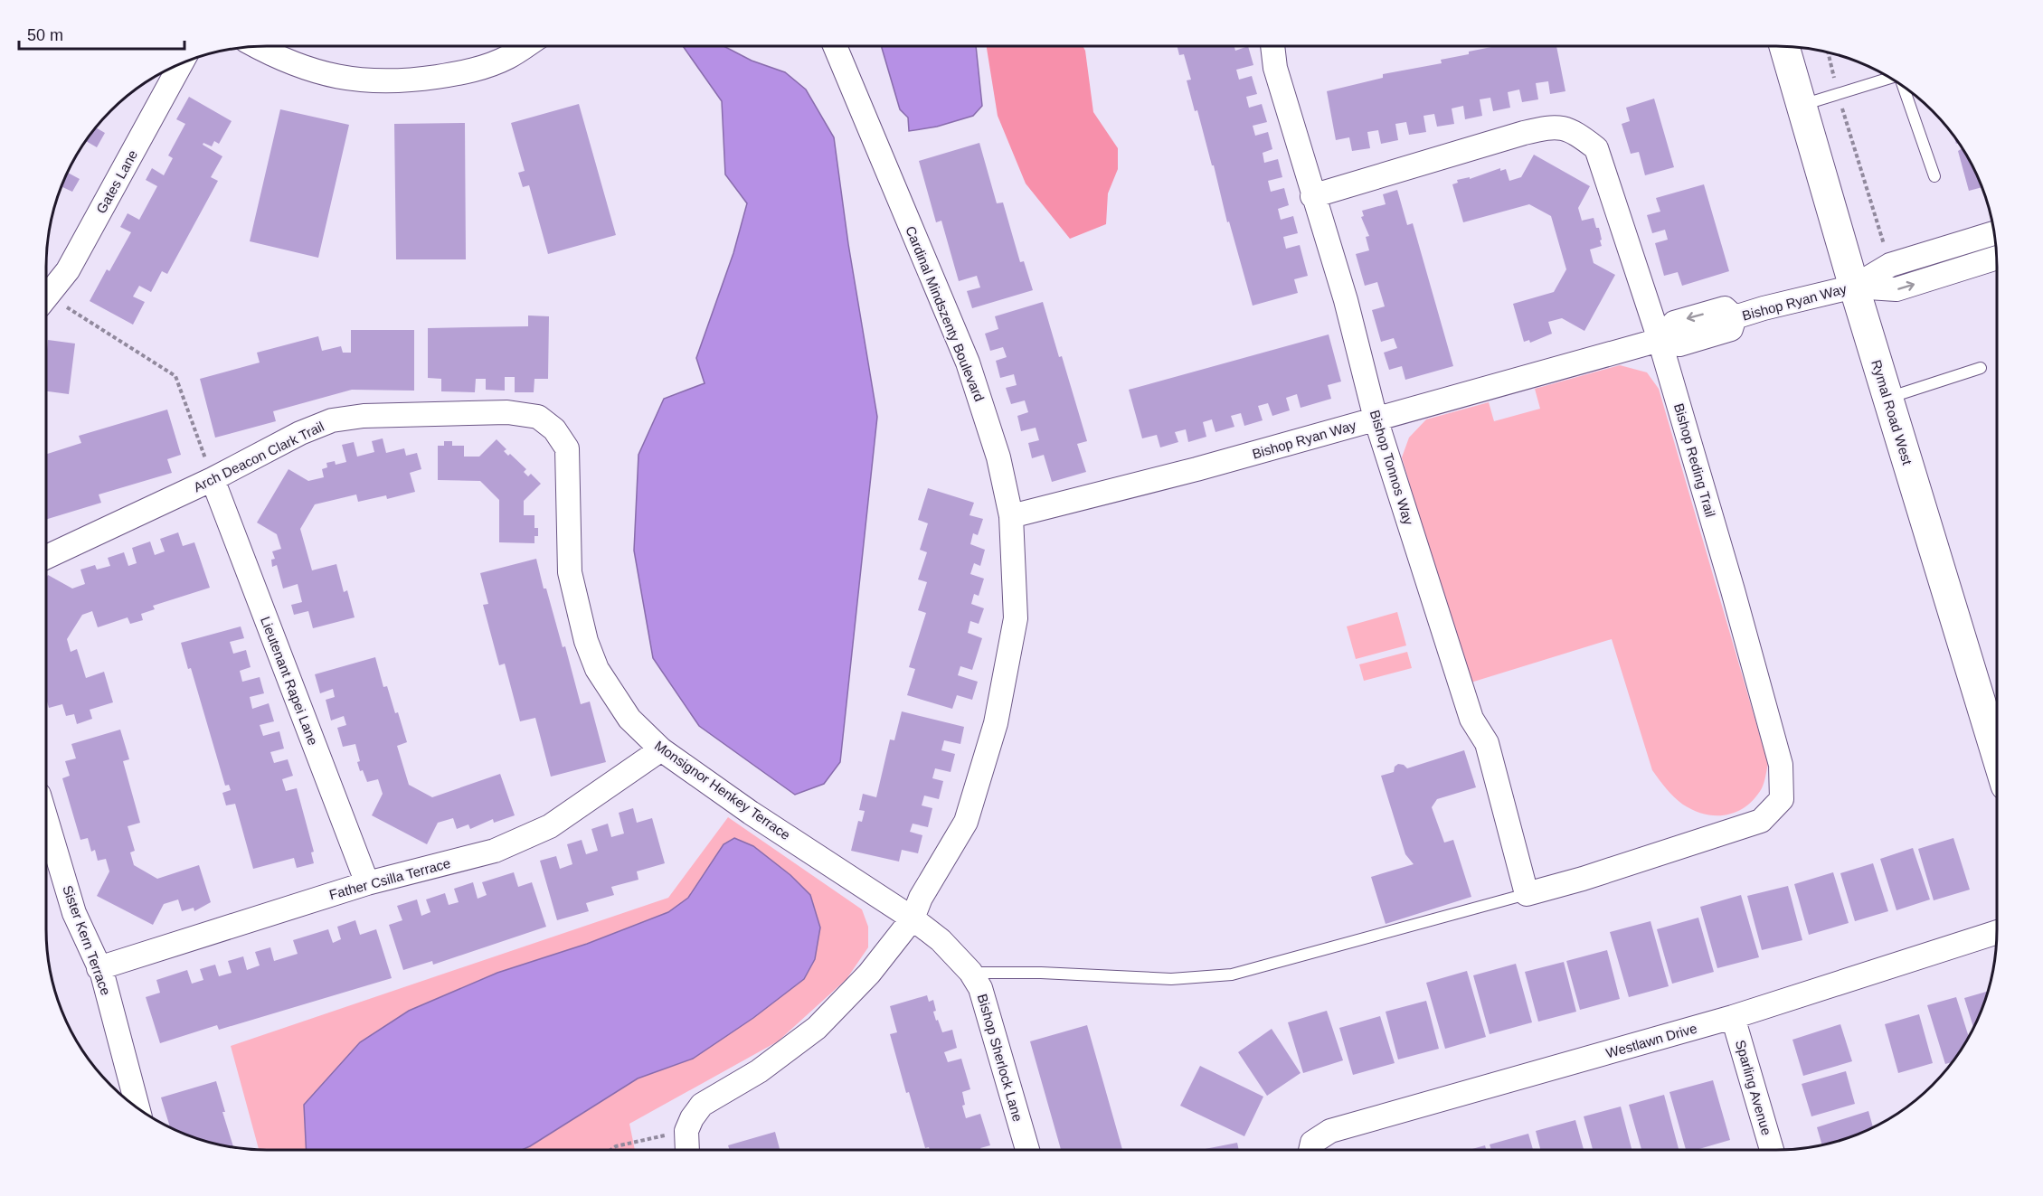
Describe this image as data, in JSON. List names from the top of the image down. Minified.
{"streets":{"main road":["Rymal Road West"],"street":["Gates Lane","Bishop Ryan Way","Cardinal Mindszenty Boulevard","Arch Deacon Clark Trail","Bishop Reding Trail","Bishop Tonnos Way","Lieutenant Rapei Lane","Monsignor Henkey Terrace","Father Csilla Terrace","Sister Kern Terrace","Westlawn Drive","Bishop Sherlock Lane","Sparling Avenue"]},"crossings":[["Bishop Ryan Way","Cardinal Mindszenty Boulevard"],["Bishop Ryan Way","Rymal Road West"],["Bishop Ryan Way","Bishop Reding Trail"],["Bishop Ryan Way","Bishop Tonnos Way"],["Cardinal Mindszenty Boulevard","Monsignor Henkey Terrace"],["Cardinal Mindszenty Boulevard","Bishop Sherlock Lane"],["Arch Deacon Clark Trail","Lieutenant Rapei Lane"],["Arch Deacon Clark Trail","Monsignor Henkey Terrace"],["Bishop Reding Trail","Bishop Tonnos Way"],["Lieutenant Rapei Lane","Father Csilla Terrace"],["Monsignor Henkey Terrace","Father Csilla Terrace"],["Monsignor Henkey Terrace","Bishop Sherlock Lane"],["Father Csilla Terrace","Sister Kern Terrace"],["Westlawn Drive","Sparling Avenue"]],"scale_bar":"50 m"}
